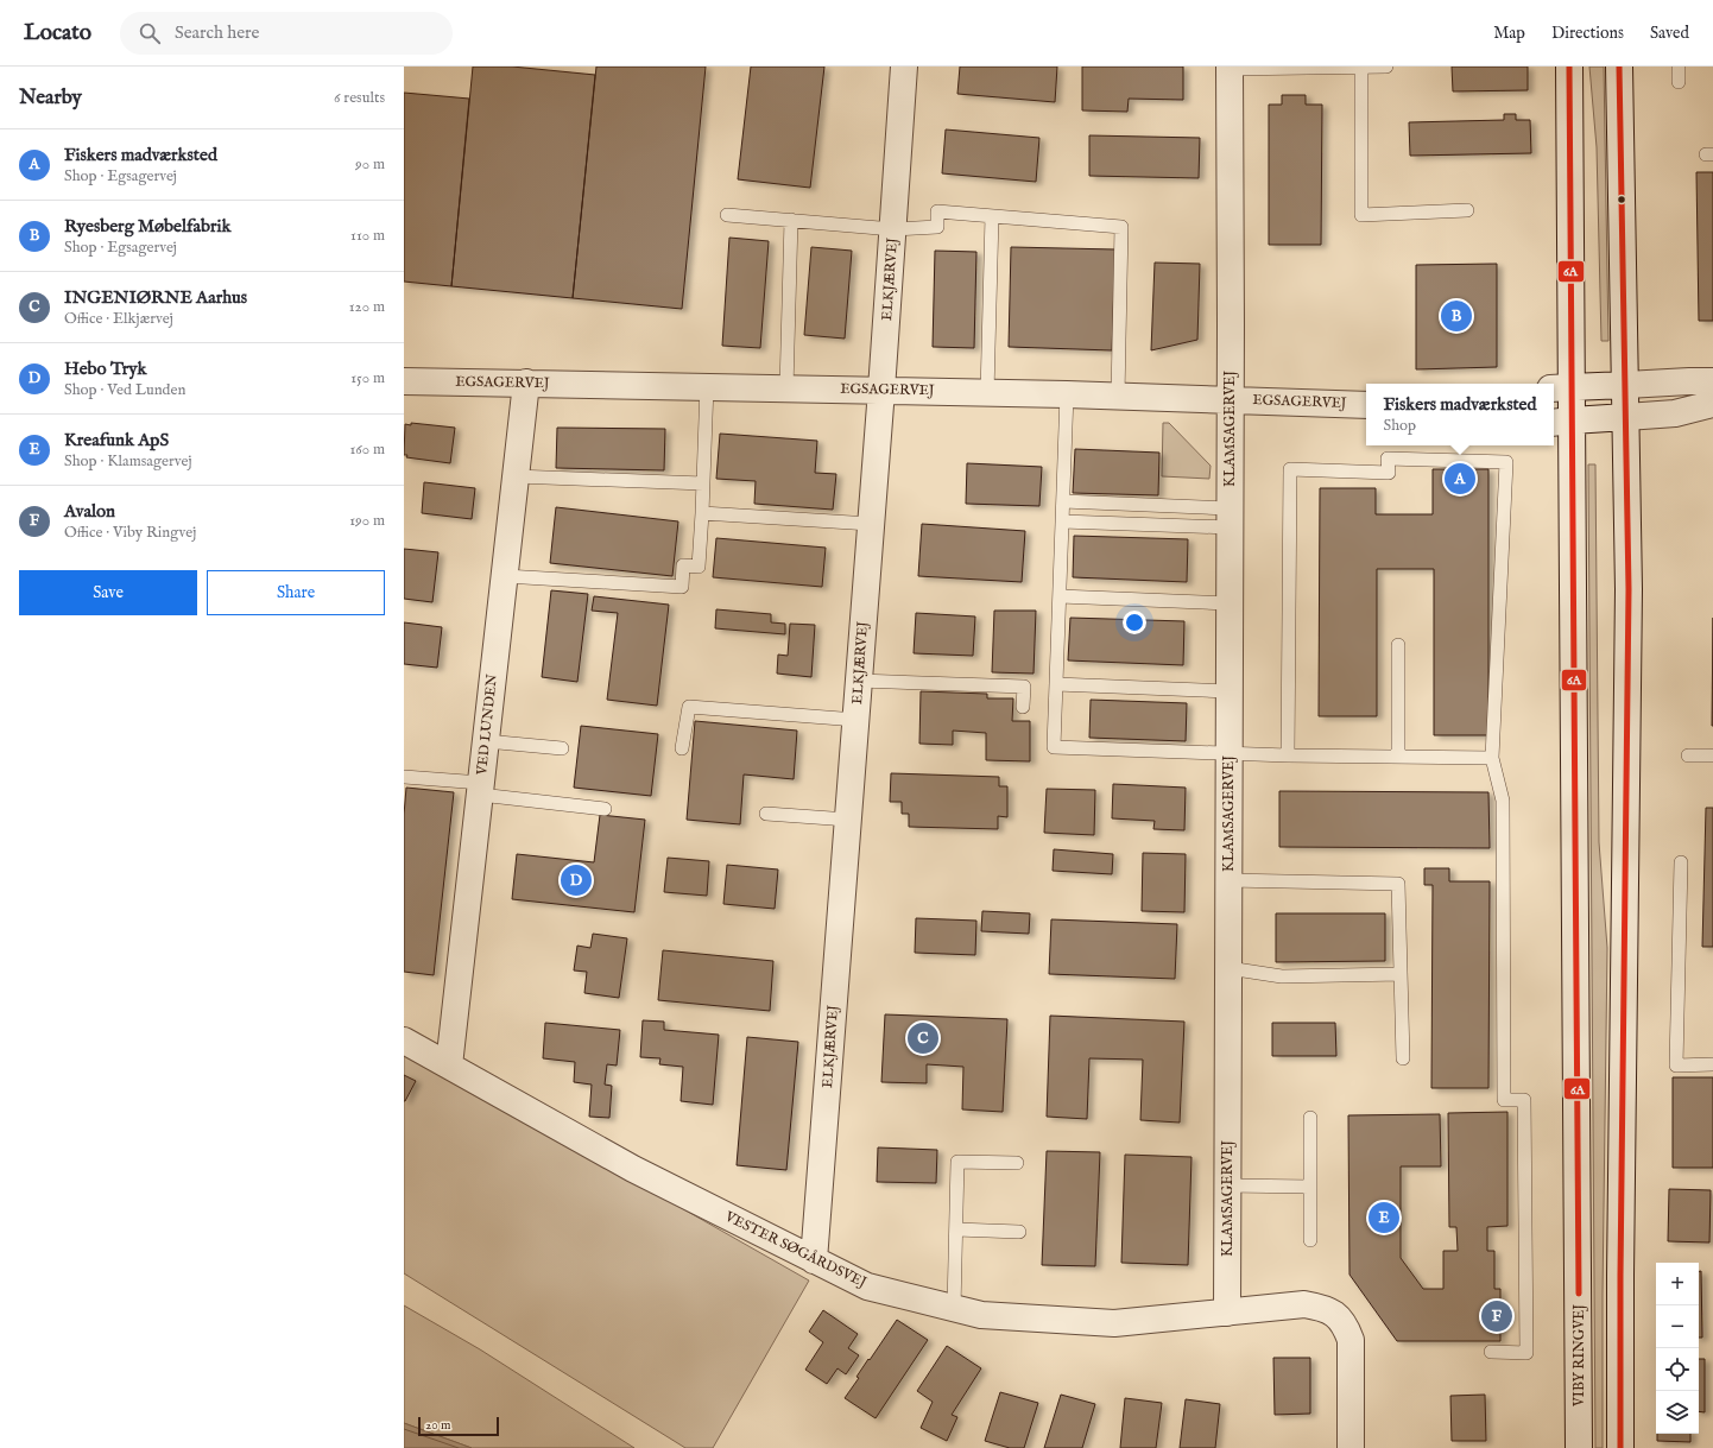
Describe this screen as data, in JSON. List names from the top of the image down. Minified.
{"streets":{"street":["ELKJÆRVEJ","EGSAGERVEJ","KLAMSAGERVEJ","VED LUNDEN","VESTER SØGÅRDSVEJ","VIBY RINGVEJ"]},"crossings":[["ELKJÆRVEJ","EGSAGERVEJ"],["ELKJÆRVEJ","VESTER SØGÅRDSVEJ"],["EGSAGERVEJ","KLAMSAGERVEJ"],["EGSAGERVEJ","VED LUNDEN"],["KLAMSAGERVEJ","VESTER SØGÅRDSVEJ"],["VED LUNDEN","VESTER SØGÅRDSVEJ"]],"lines":["transit line 6A"],"scale_bar":"20 m","page":{"header":"Locato","search":"Search here","nav":["Map","Directions","Saved"],"heading":["Nearby","6 results"],"list":[{"mark":"A","name":"Fiskers madværksted","note":"Shop · Egsagervej","value":"90 m"},{"mark":"B","name":"Ryesberg Møbelfabrik","note":"Shop · Egsagervej","value":"110 m"},{"mark":"C","name":"INGENIØRNE Aarhus","note":"Office · Elkjærvej","value":"120 m"},{"mark":"D","name":"Hebo Tryk","note":"Shop · Ved Lunden","value":"150 m"},{"mark":"E","name":"Kreafunk ApS","note":"Shop · Klamsagervej","value":"160 m"},{"mark":"F","name":"Avalon","note":"Office · Viby Ringvej","value":"190 m"}],"pins":["B","A","D","C","E","F"],"popup":["Fiskers madværksted","Shop"],"buttons":["Save","Share"],"map_buttons":["+","−"],"scale":"20 m"}}
